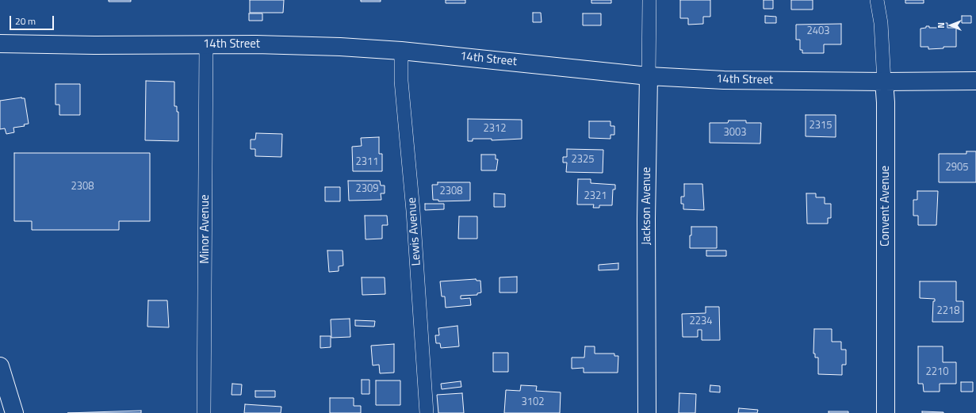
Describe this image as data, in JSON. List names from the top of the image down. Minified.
{"streets":{"street":["14th Street","Jackson Avenue","Convent Avenue","Minor Avenue","Lewis Avenue"]},"crossings":[["14th Street","Jackson Avenue"],["14th Street","Convent Avenue"],["14th Street","Minor Avenue"],["14th Street","Lewis Avenue"]],"house_numbers":["2403","2315","2312","3003","2325","2311","2905","2308","2309","2308","2321","2218","2234","2210","3102"],"scale_bar":"20 m","north":"left"}
